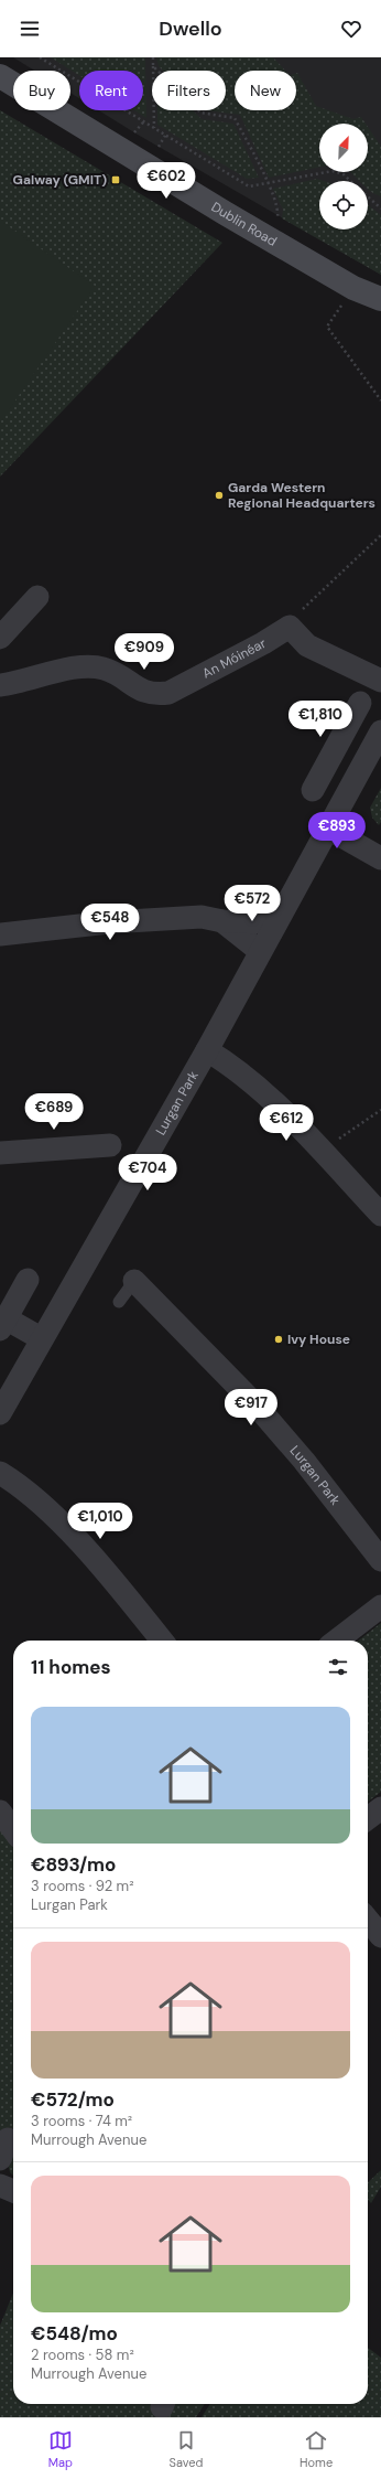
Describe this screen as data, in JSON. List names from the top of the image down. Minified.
{"streets":{"main road":["Dublin Road"],"street":["An Móinéar","Lurgan Park"]},"places":{"transit":["Galway (GMIT)"],"other":["Garda Western Regional Headquarters","Ivy House"]},"north":"top right","page":{"header":"Dwello","chip":["Buy","Rent","Filters","New"],"price":["€602","€909","€1,810","€893","€572","€548","€689","€612","€704","€917","€1,010"],"heading":"11 homes","list":[{"name":"€893/mo","note":"3 rooms · 92 m² · Lurgan Park"},{"name":"€572/mo","note":"3 rooms · 74 m² · Murrough Avenue"},{"name":"€548/mo","note":"2 rooms · 58 m² · Murrough Avenue"}],"tabs":["Map","Saved","Home"]}}
